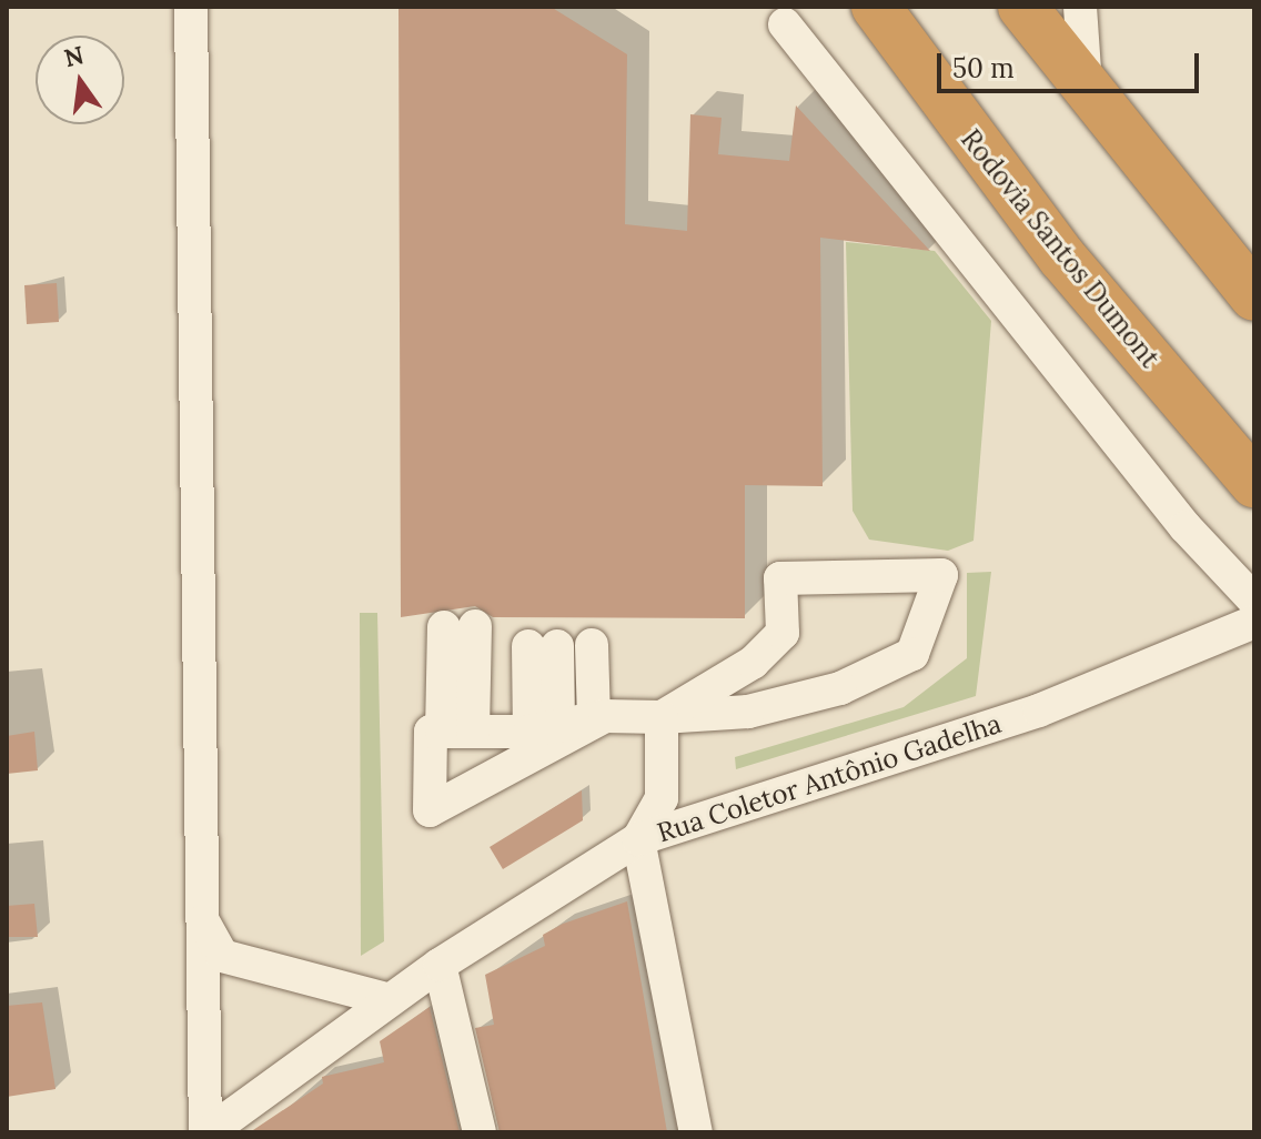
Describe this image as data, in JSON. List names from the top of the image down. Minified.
{"streets":{"highway":["Rodovia Santos Dumont"],"street":["Rua Coletor Antônio Gadelha"]},"scale_bar":"50 m","north":"top"}
